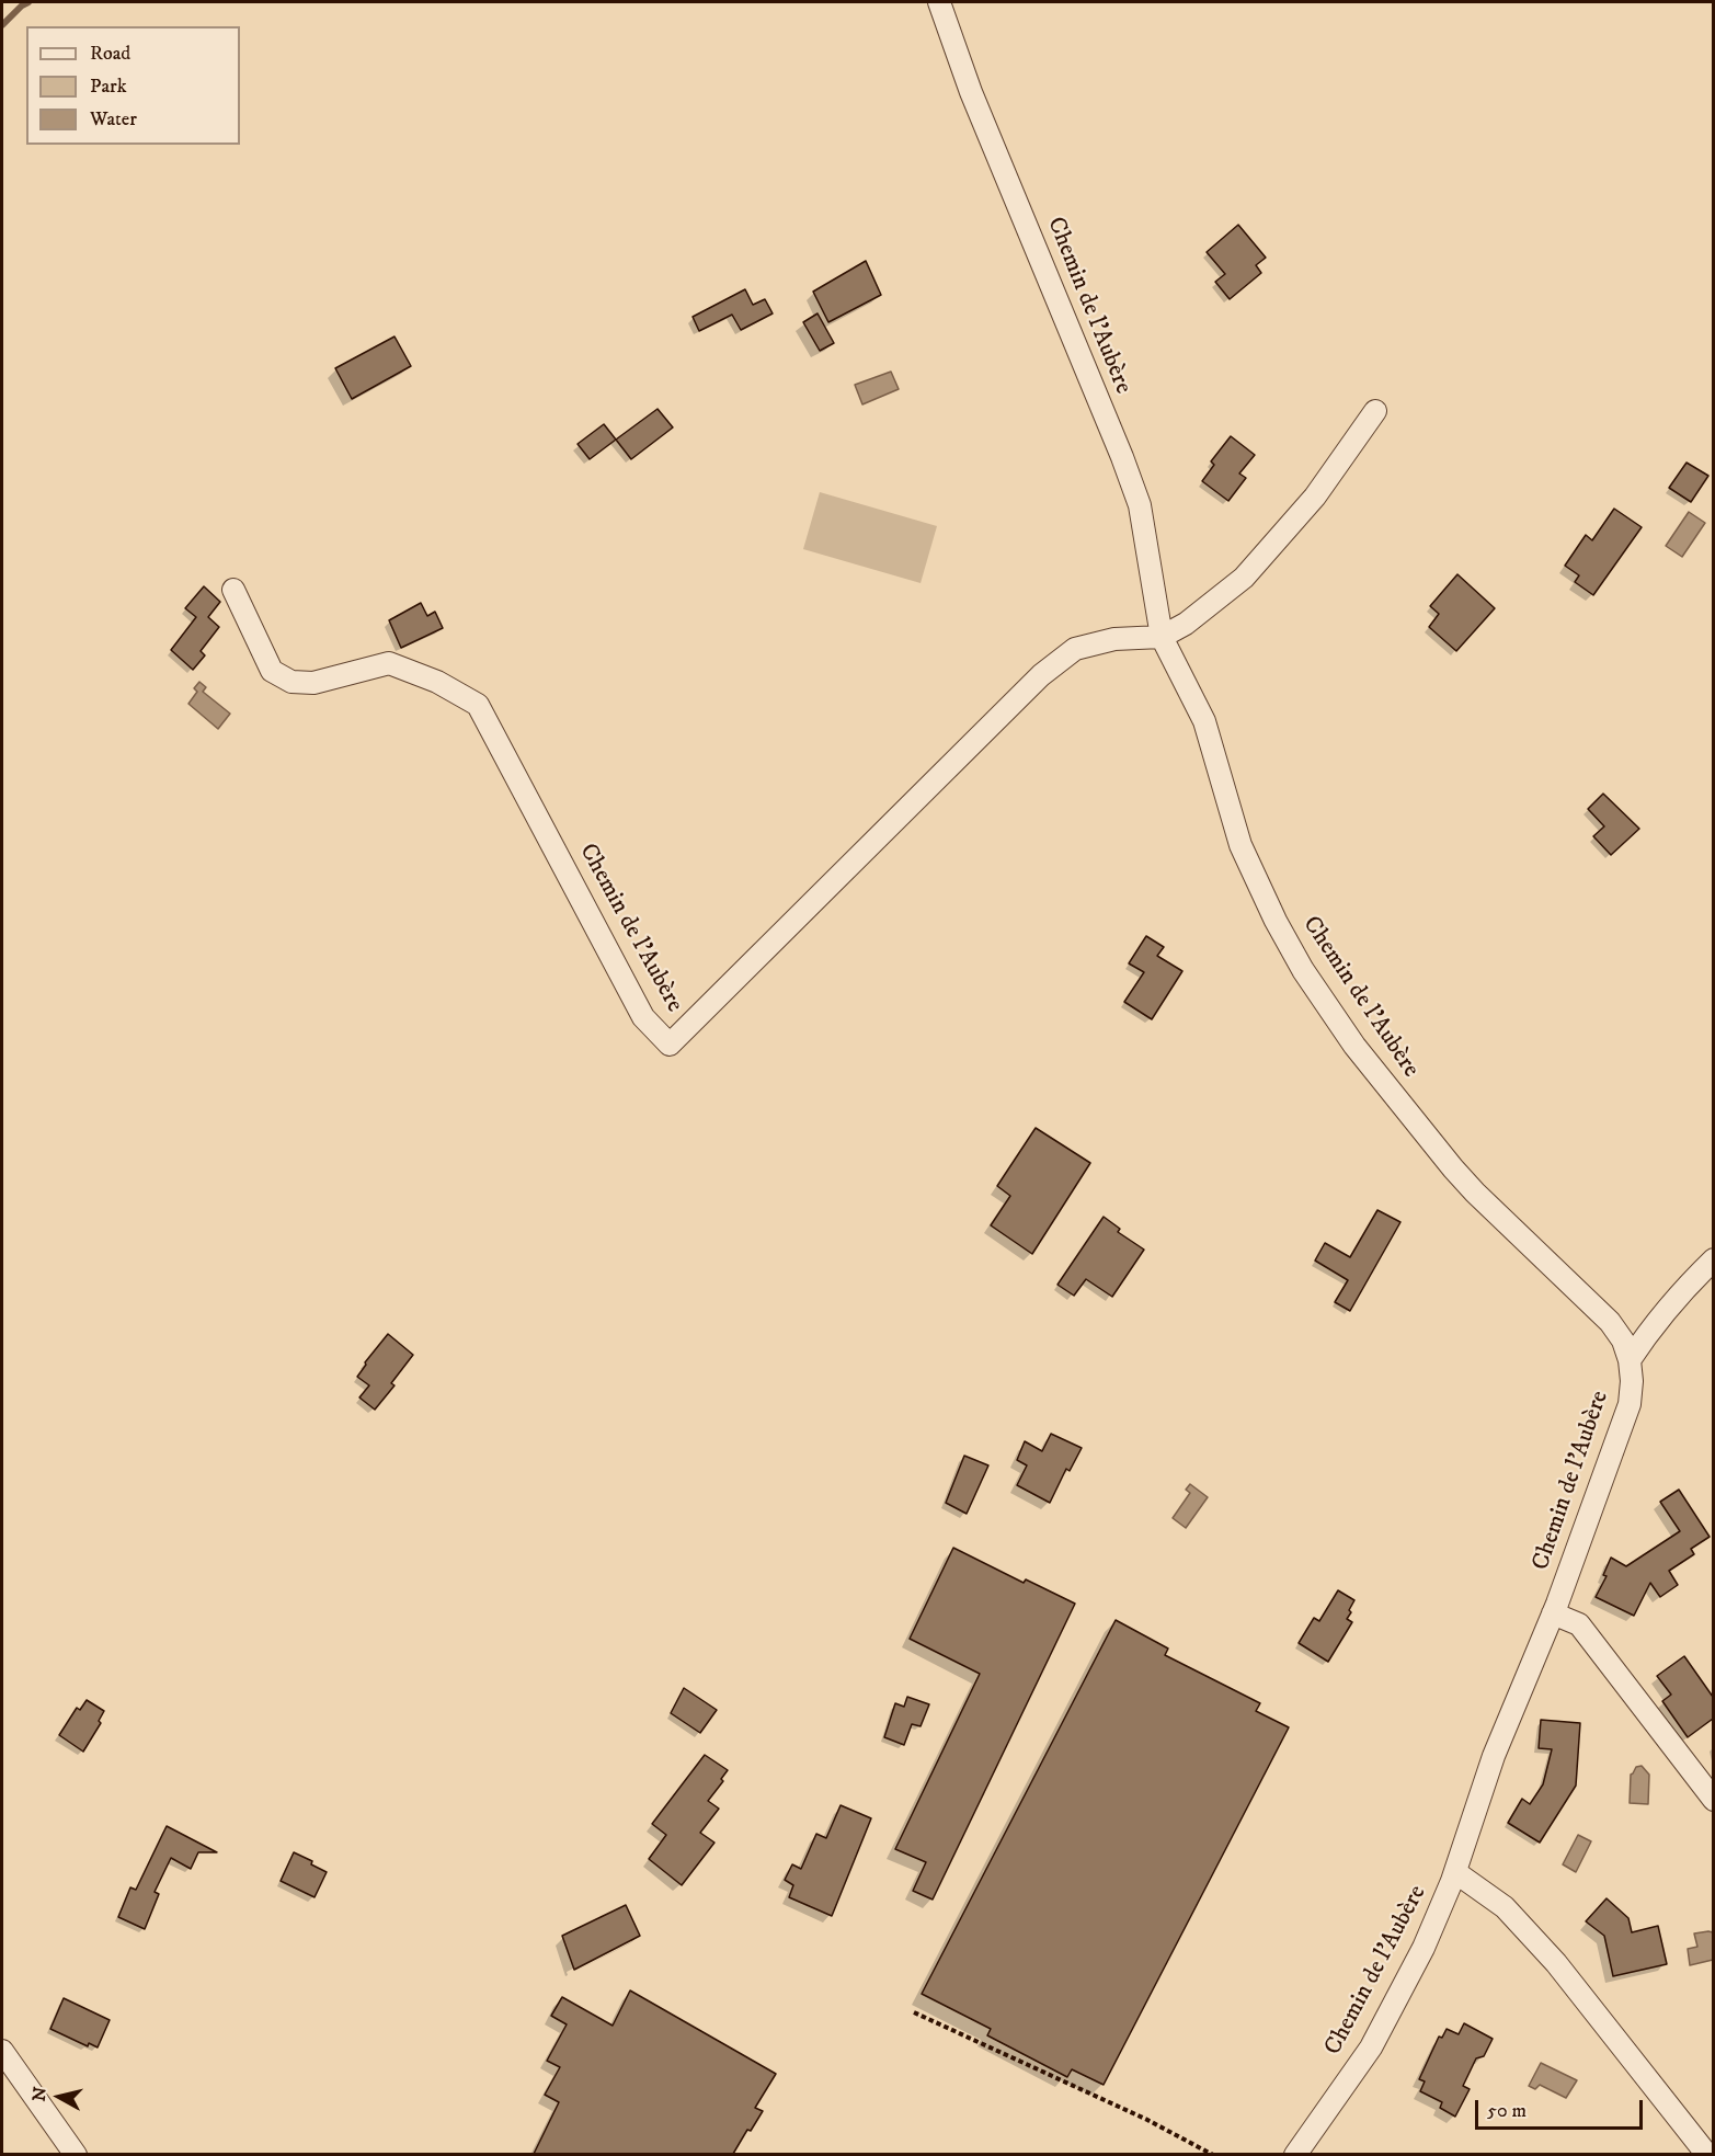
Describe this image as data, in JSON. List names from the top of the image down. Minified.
{"streets":{"street":["Chemin de l'Aubère"]},"legend":["Road","Park","Water"],"scale_bar":"50 m","north":"left"}
